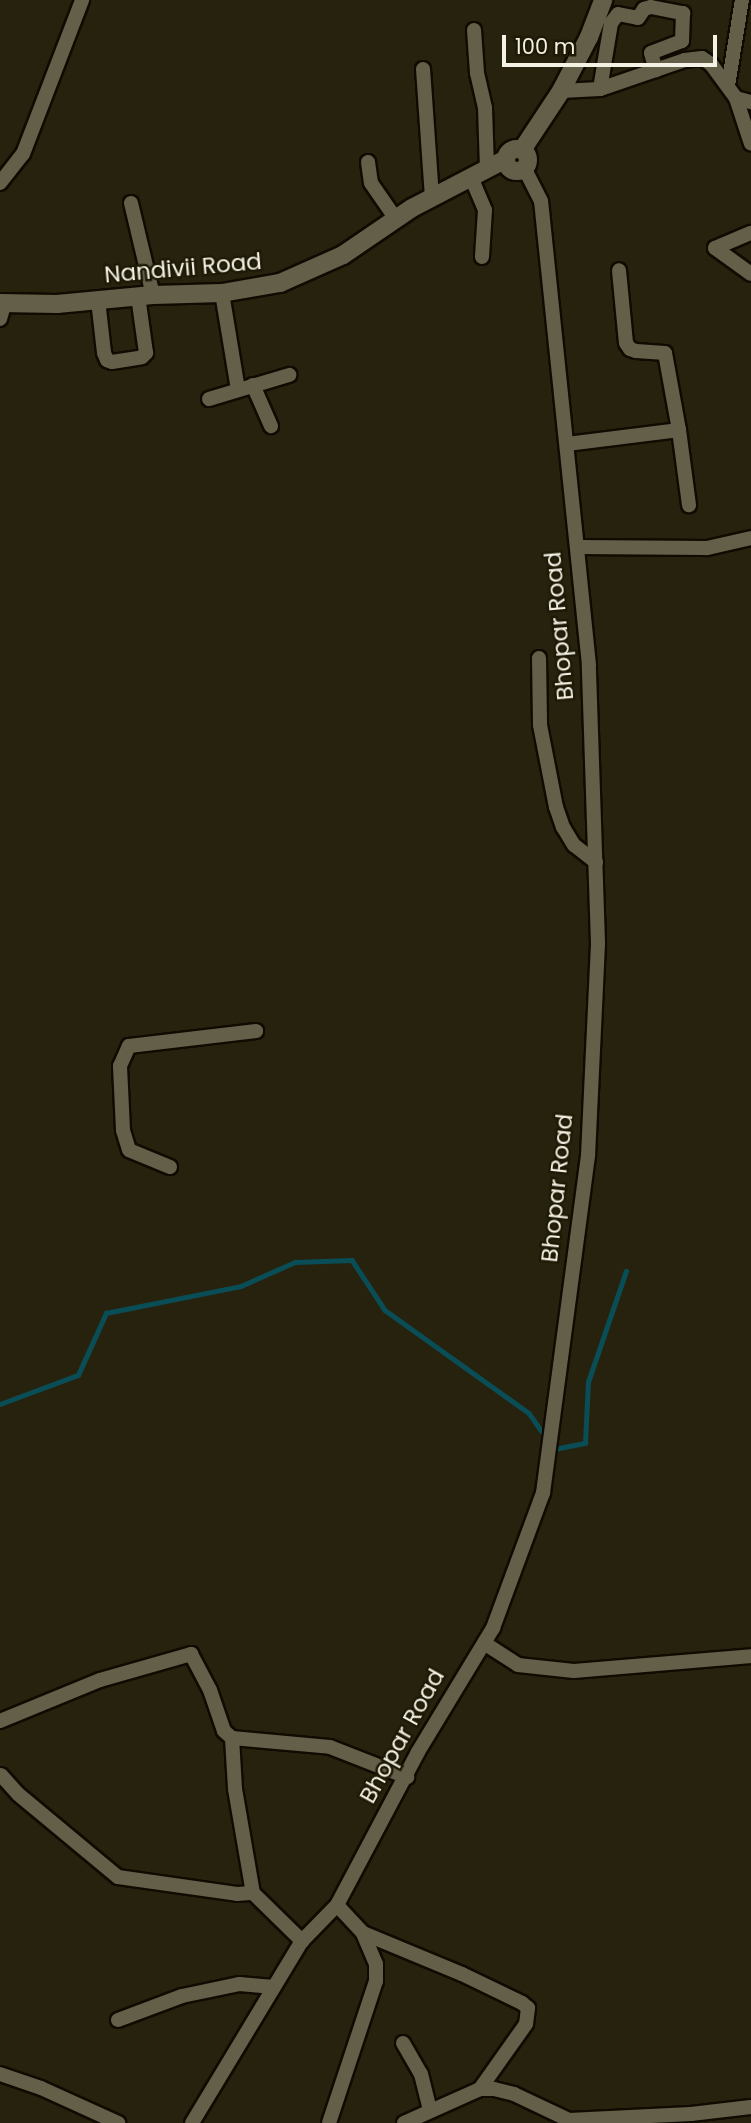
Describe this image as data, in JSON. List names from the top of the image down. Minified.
{"streets":{"street":["Nandivii Road","Bhopar Road"]},"scale_bar":"100 m"}
